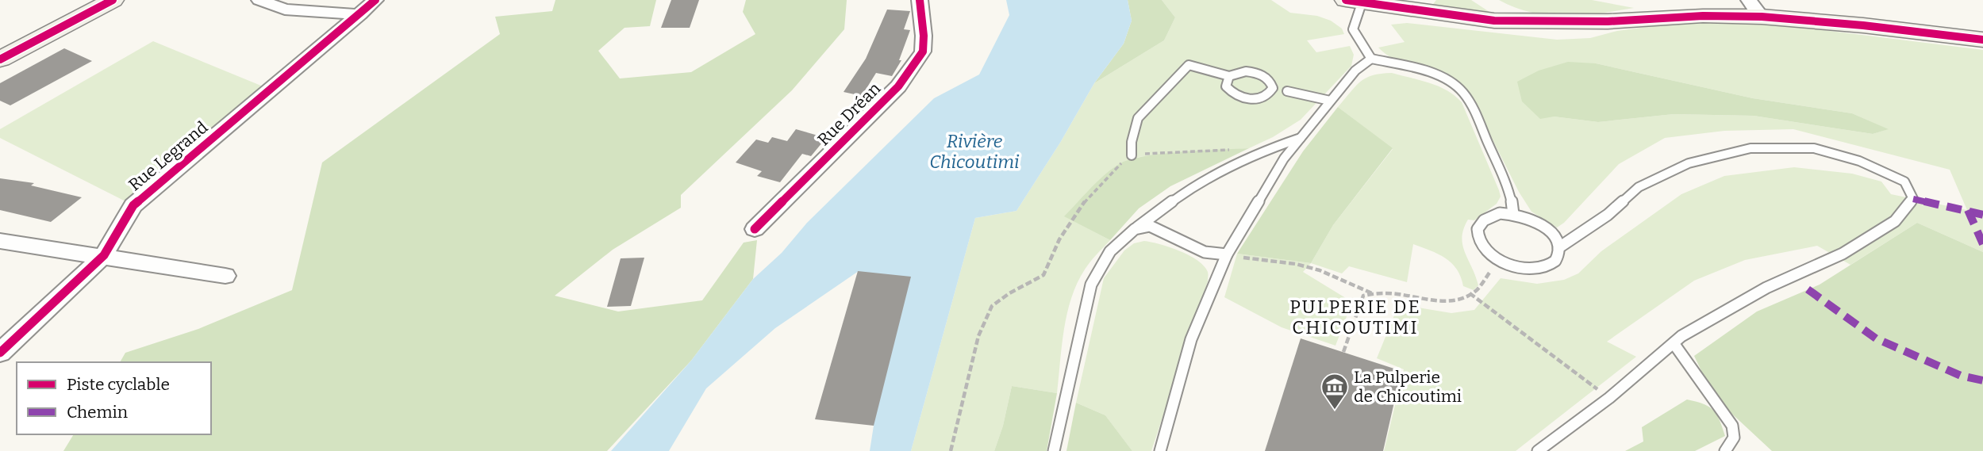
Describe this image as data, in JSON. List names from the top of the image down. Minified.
{"streets":{"street":["Rue Dréan","Rue Legrand"]},"districts":["PULPERIE DE CHICOUTIMI"],"water":["Rivière Chicoutimi"],"places":{"museum":["La Pulperie de Chicoutimi"]},"legend":["Piste cyclable","Chemin"]}
